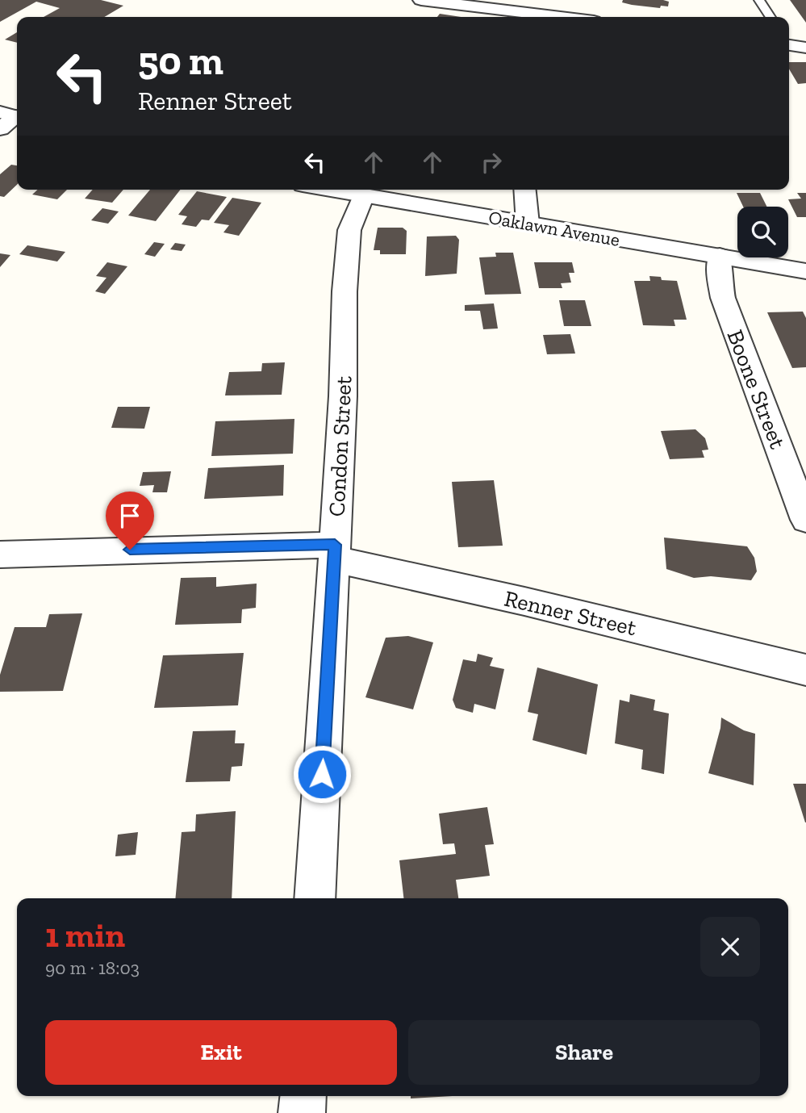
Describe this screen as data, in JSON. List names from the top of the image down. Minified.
{"streets":{"street":["Oaklawn Avenue","Boone Street","Condon Street","Renner Street"]},"crossings":[["Oaklawn Avenue","Boone Street"],["Oaklawn Avenue","Condon Street"],["Condon Street","Renner Street"]],"page":{"turn":["50 m","Renner Street"],"heading":["1 min","90 m · 18:03"],"buttons":["Exit","Share"]}}
